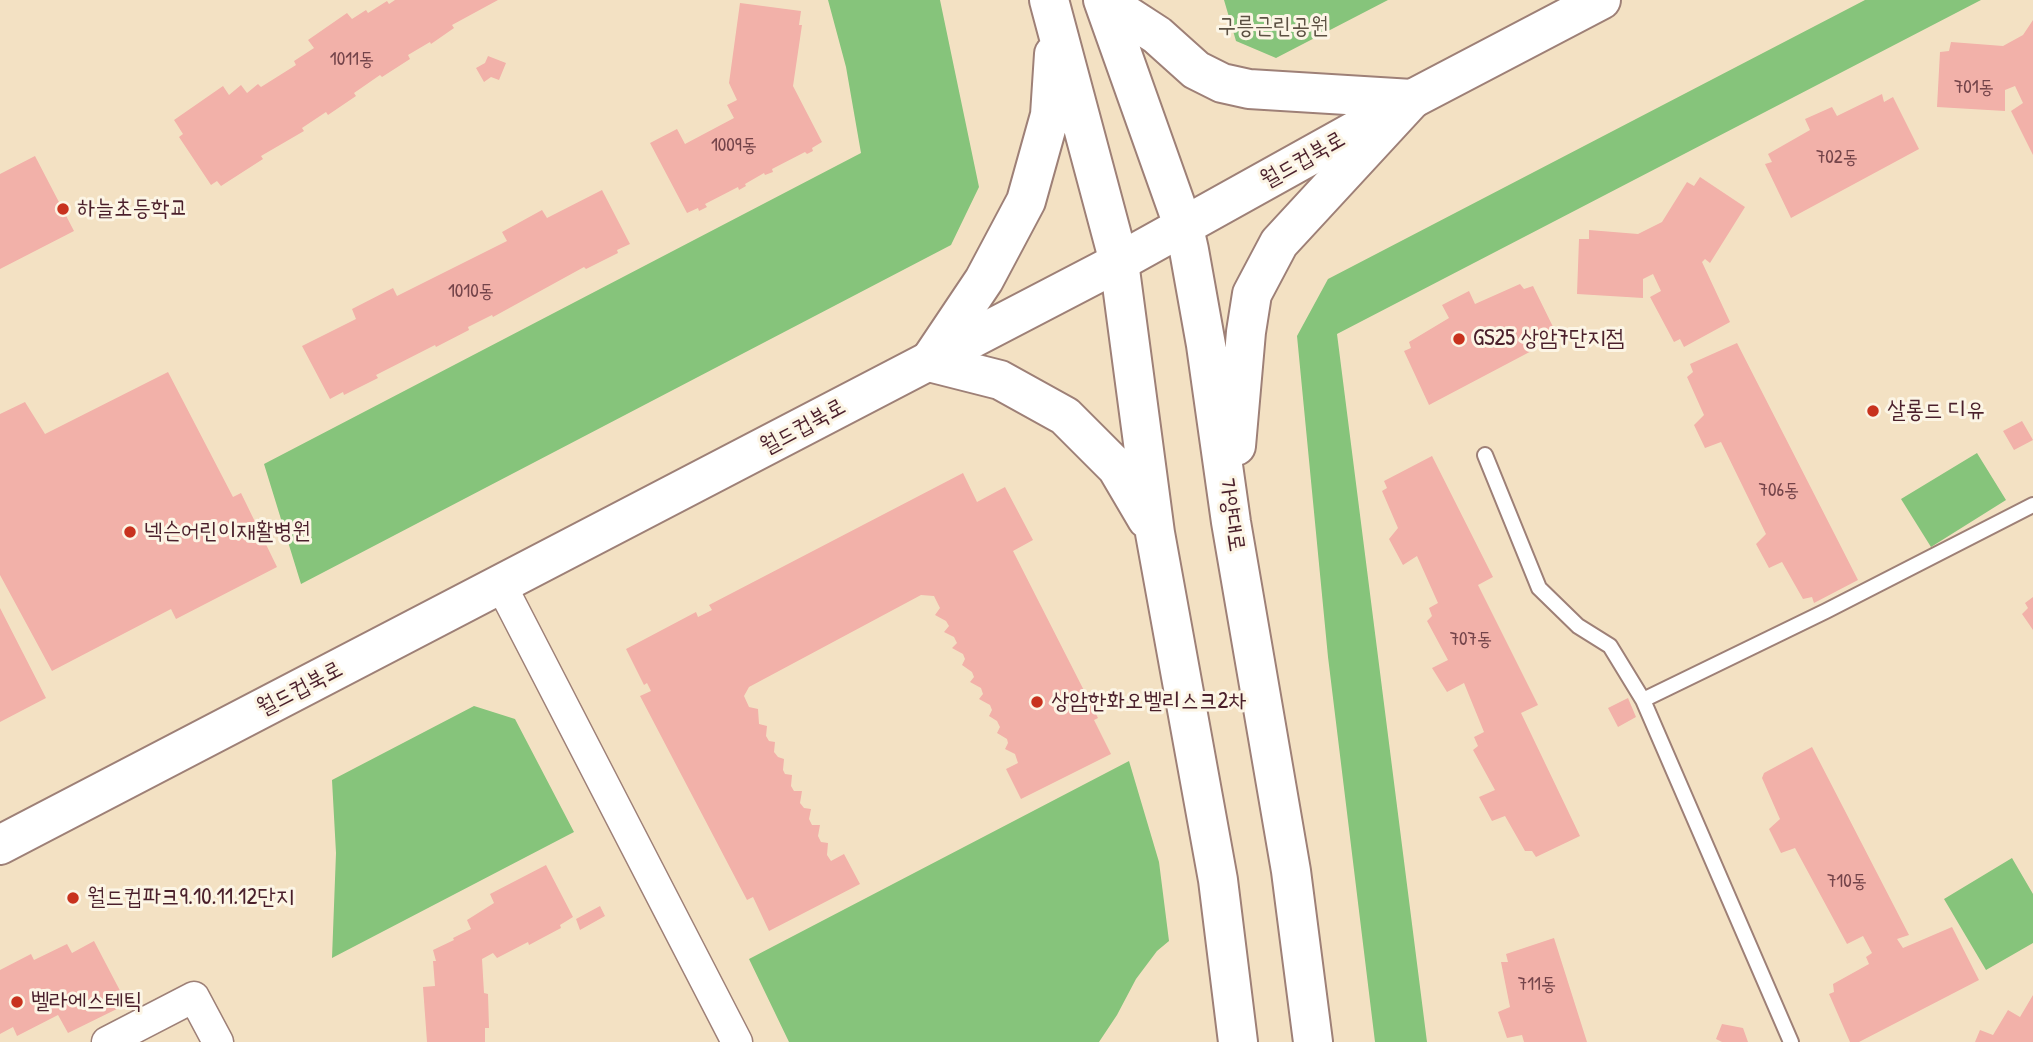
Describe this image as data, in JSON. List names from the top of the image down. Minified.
{"streets":{"main road":["월드컵북로","가양대로"]},"crossings":[["월드컵북로","가양대로"]],"parks":["구릉근린공원"],"places":["하늘초등학교","GS25 상암7단지점","살롱드 디유","넥슨어린이재활병원","상암한화오벨리스크2차","월드컵파크9.10.11.12단지","벨라에스테틱"],"house_numbers":["1011동","701동","1009동","702동","1010동","706동","707동","710동","711동"]}
